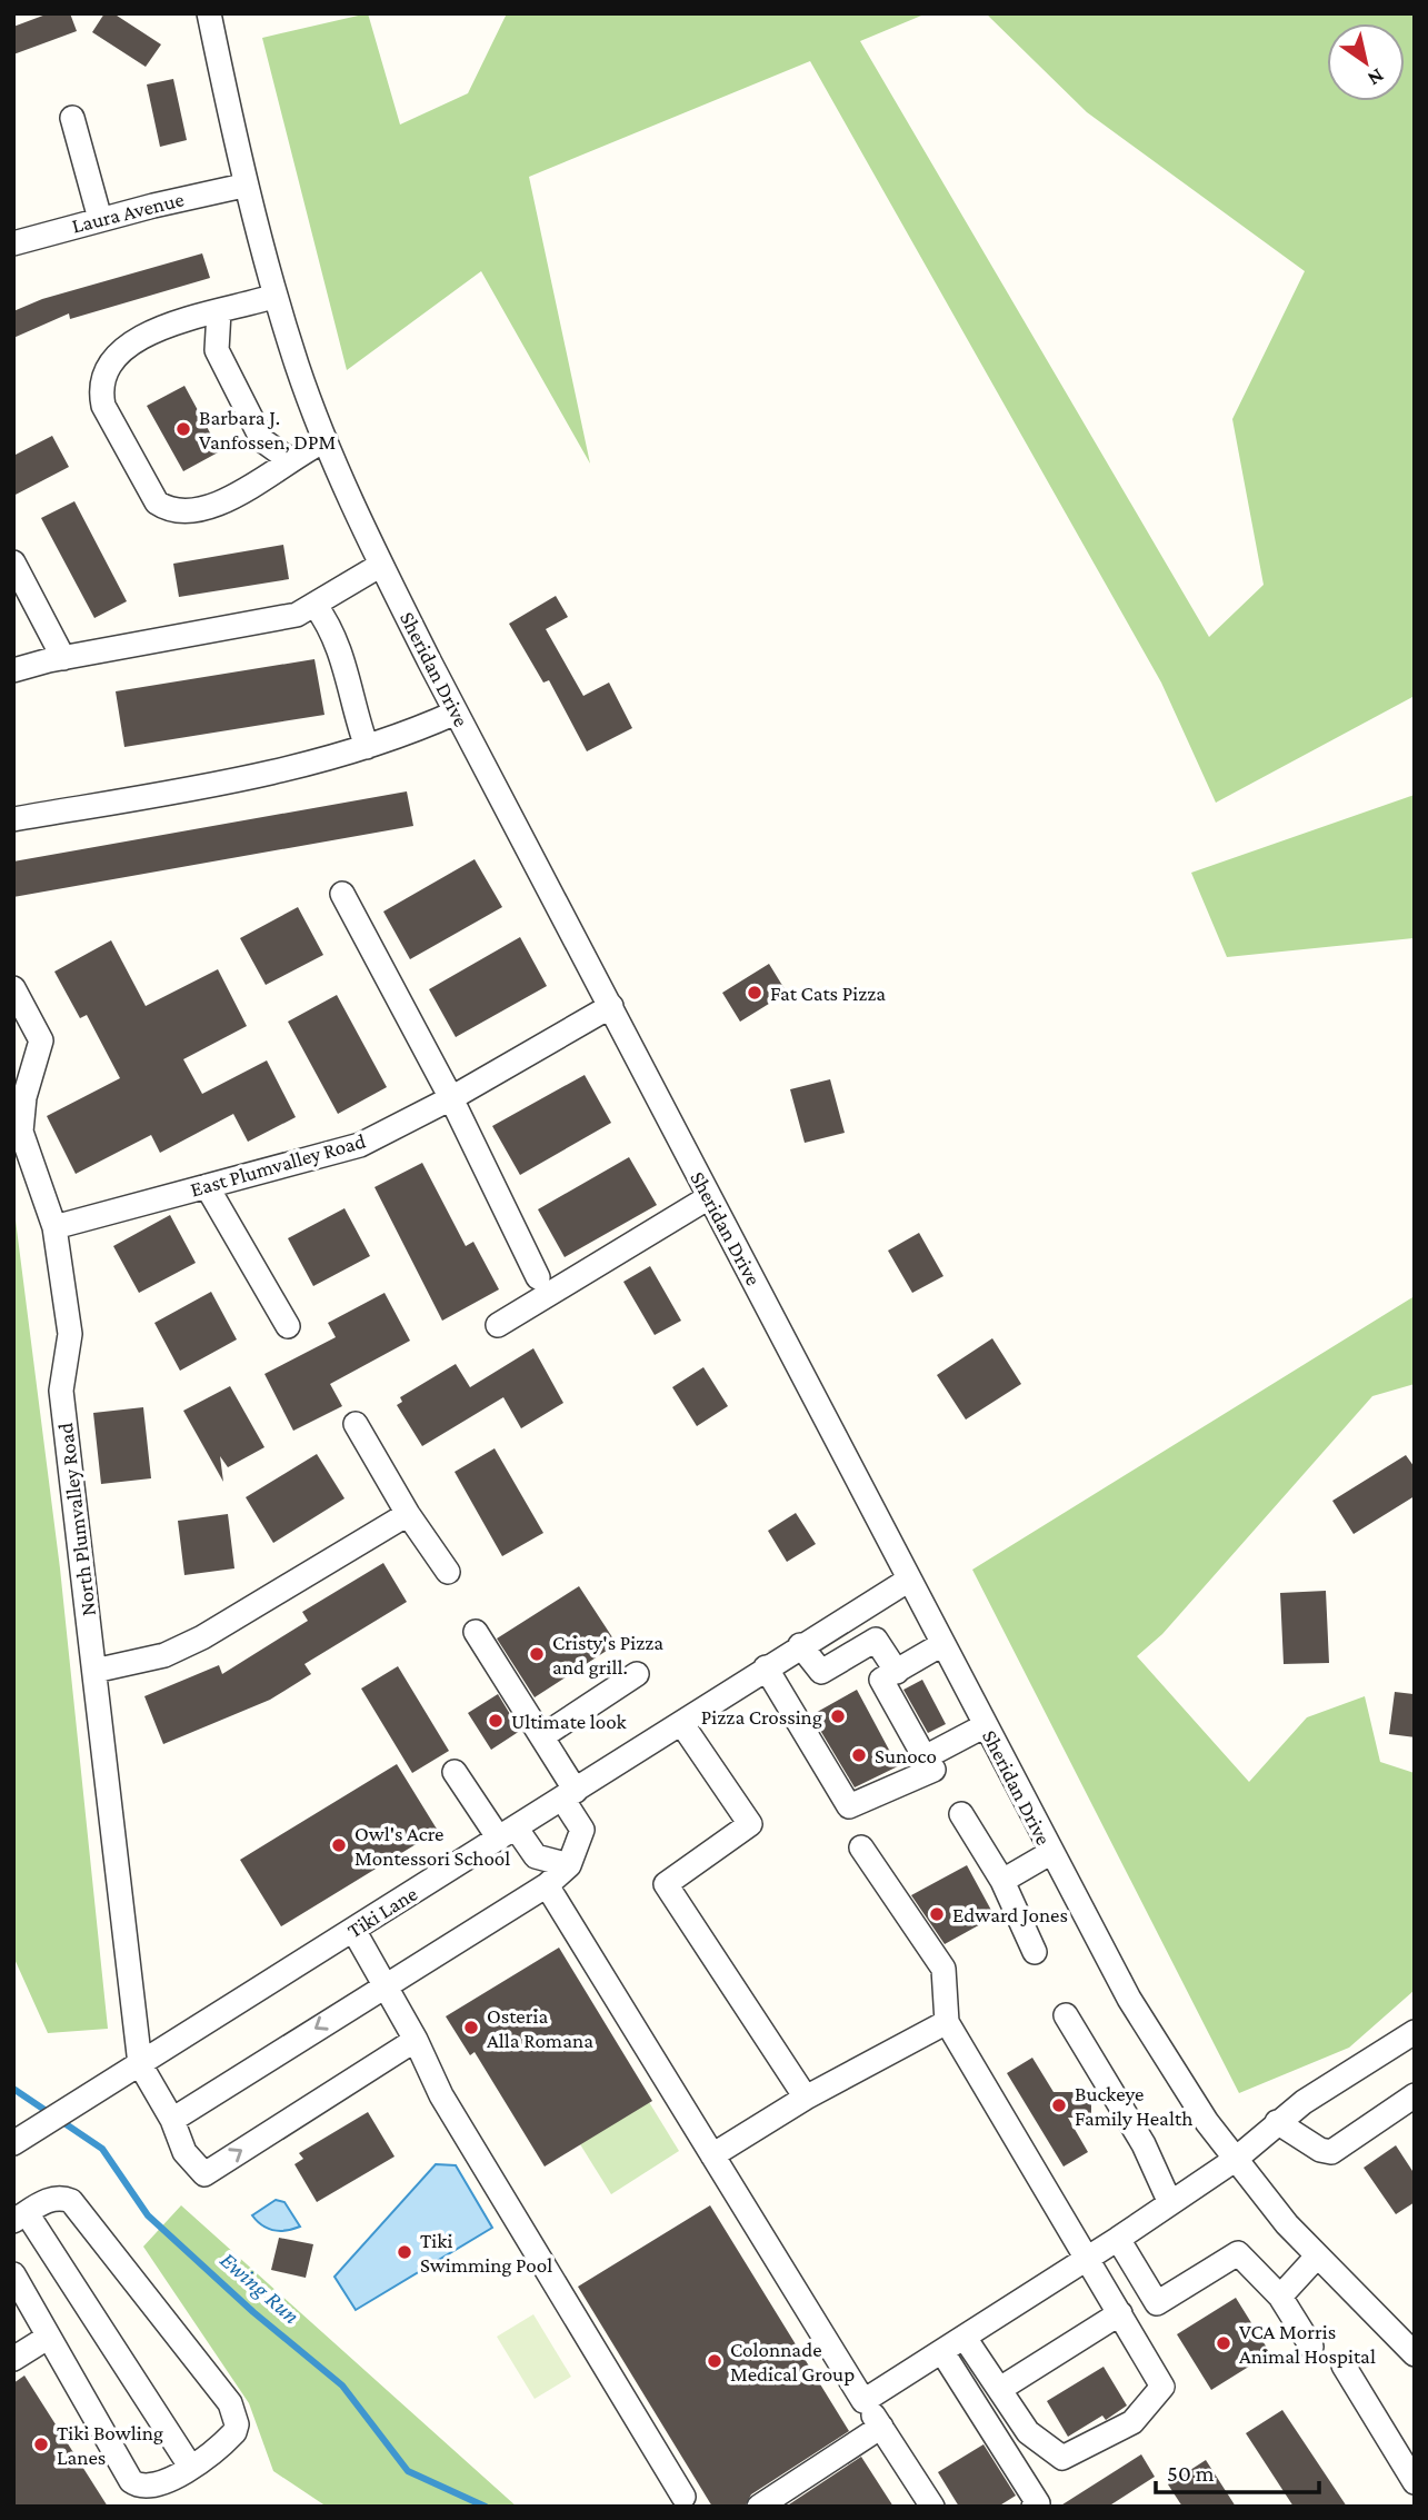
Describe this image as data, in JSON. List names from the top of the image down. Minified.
{"streets":{"street":["Laura Avenue","Sheridan Drive","East Plumvalley Road","North Plumvalley Road","Tiki Lane"]},"crossings":[["Laura Avenue","Sheridan Drive"],["Sheridan Drive","East Plumvalley Road"],["Sheridan Drive","Tiki Lane"],["East Plumvalley Road","North Plumvalley Road"],["North Plumvalley Road","Tiki Lane"]],"water":["Ewing Run"],"places":["Barbara J. Vanfossen, DPM","Fat Cats Pizza","Cristy's Pizza and grill.","Pizza Crossing","Ultimate look","Sunoco","Owl's Acre Montessori School","Edward Jones","Osteria Alla Romana","Buckeye Family Health","Tiki Swimming Pool","VCA Morris Animal Hospital","Colonnade Medical Group","Tiki Bowling Lanes"],"scale_bar":"50 m","north":"bottom right"}
